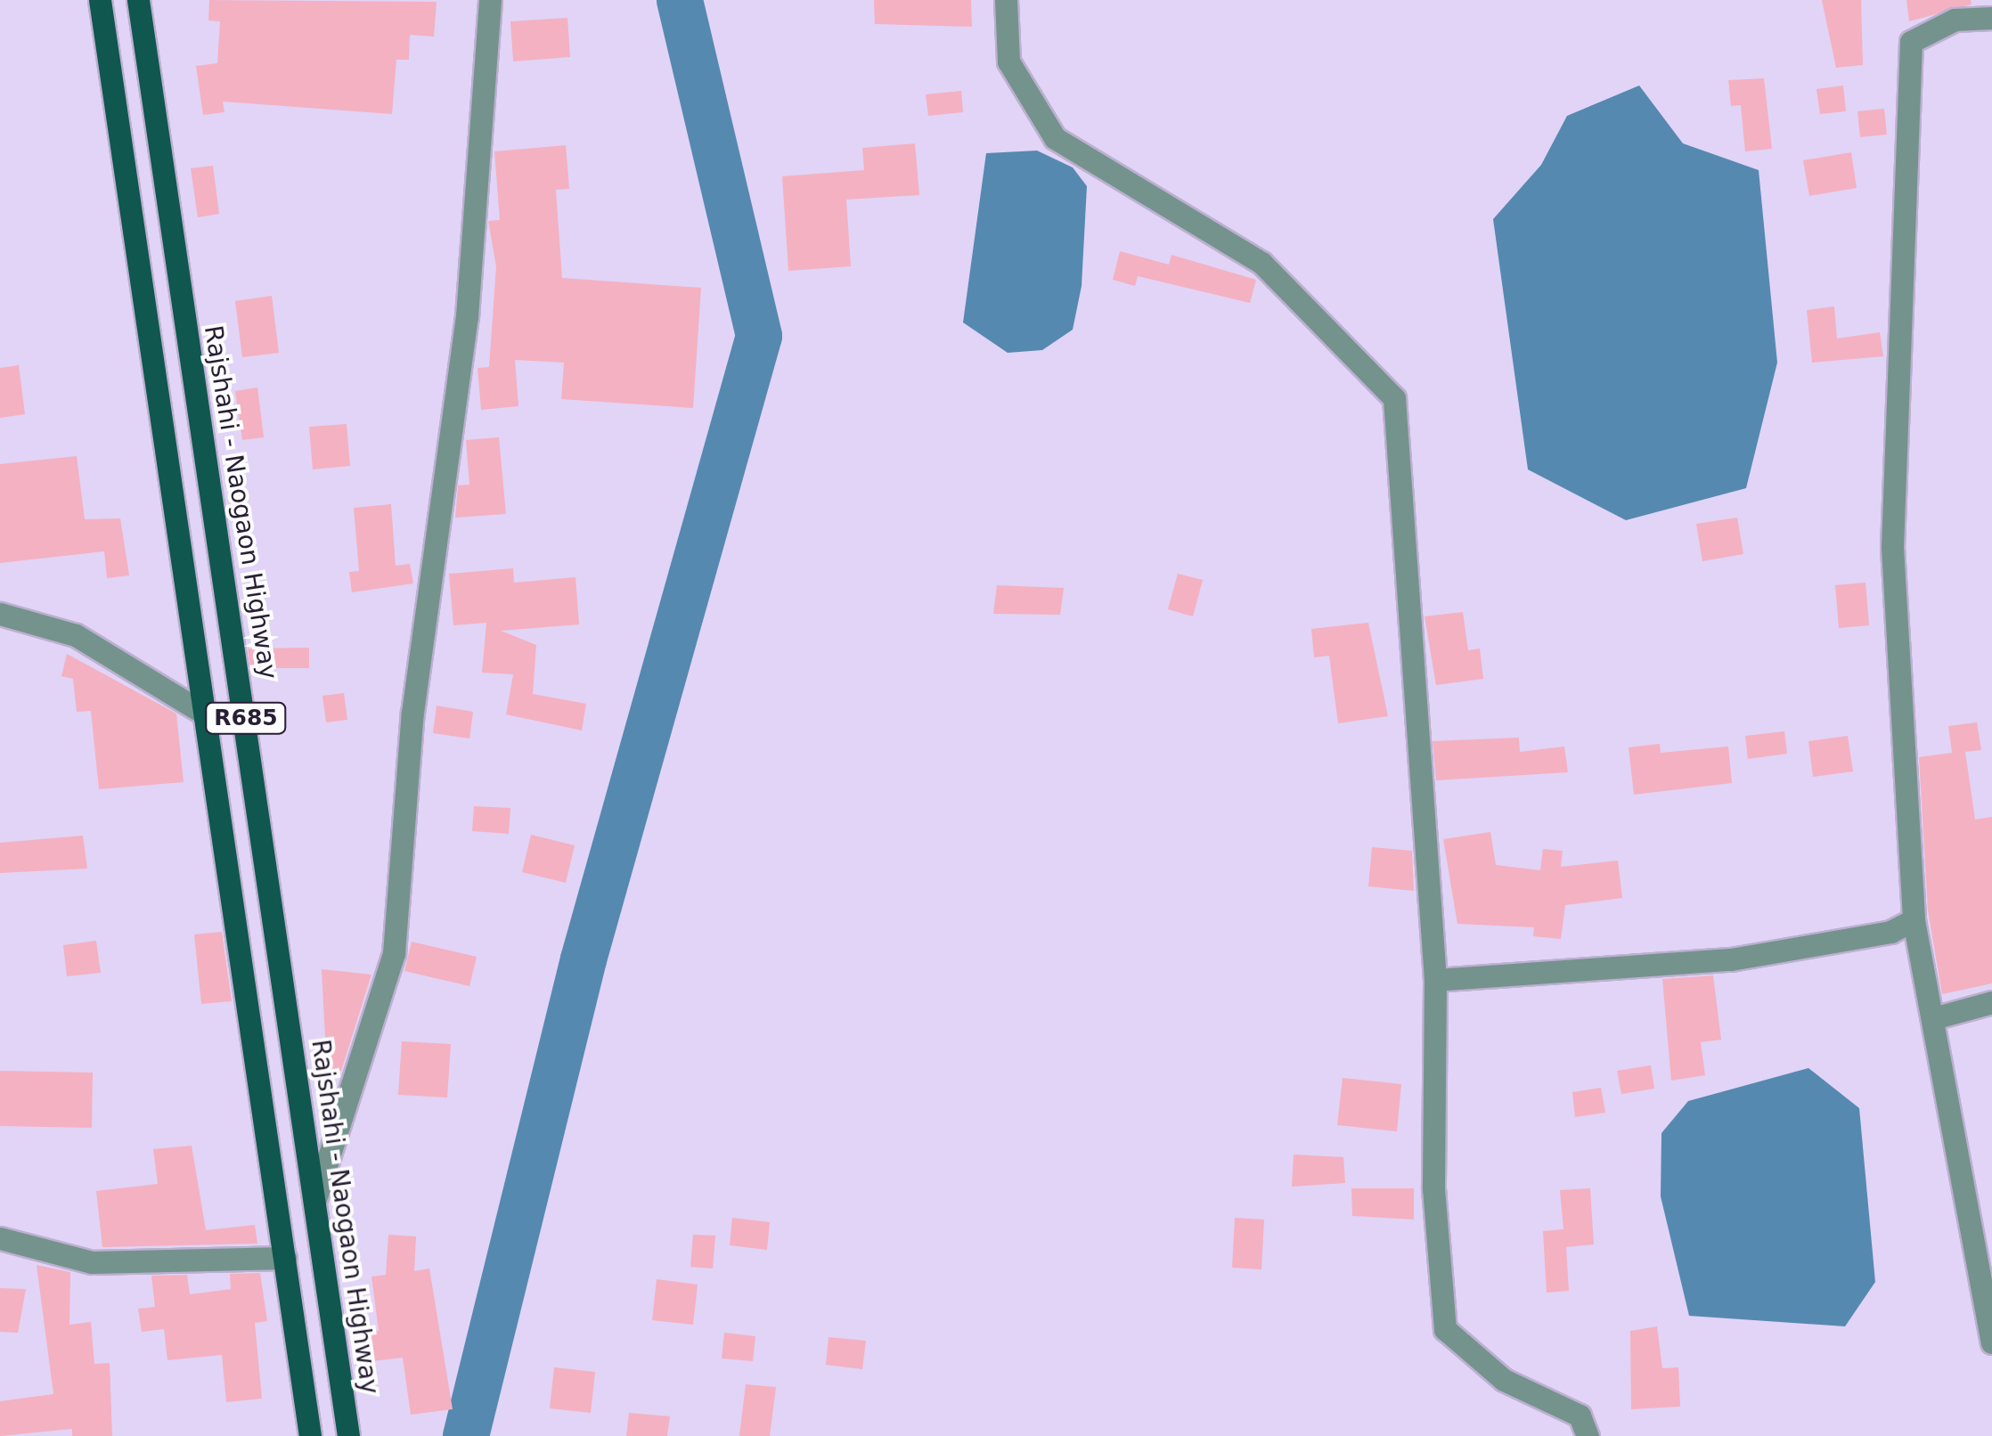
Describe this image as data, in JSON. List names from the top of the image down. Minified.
{"streets":{"main road":["Rajshahi - Naogaon Highway","R685"]}}
